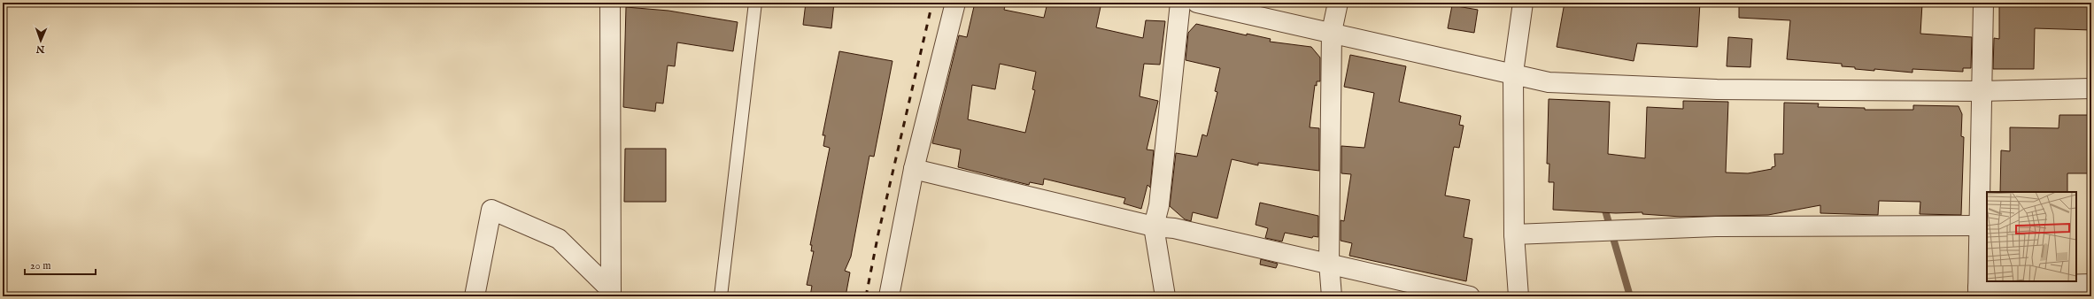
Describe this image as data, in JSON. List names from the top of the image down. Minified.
{"scale_bar":"20 m","north":"bottom"}
